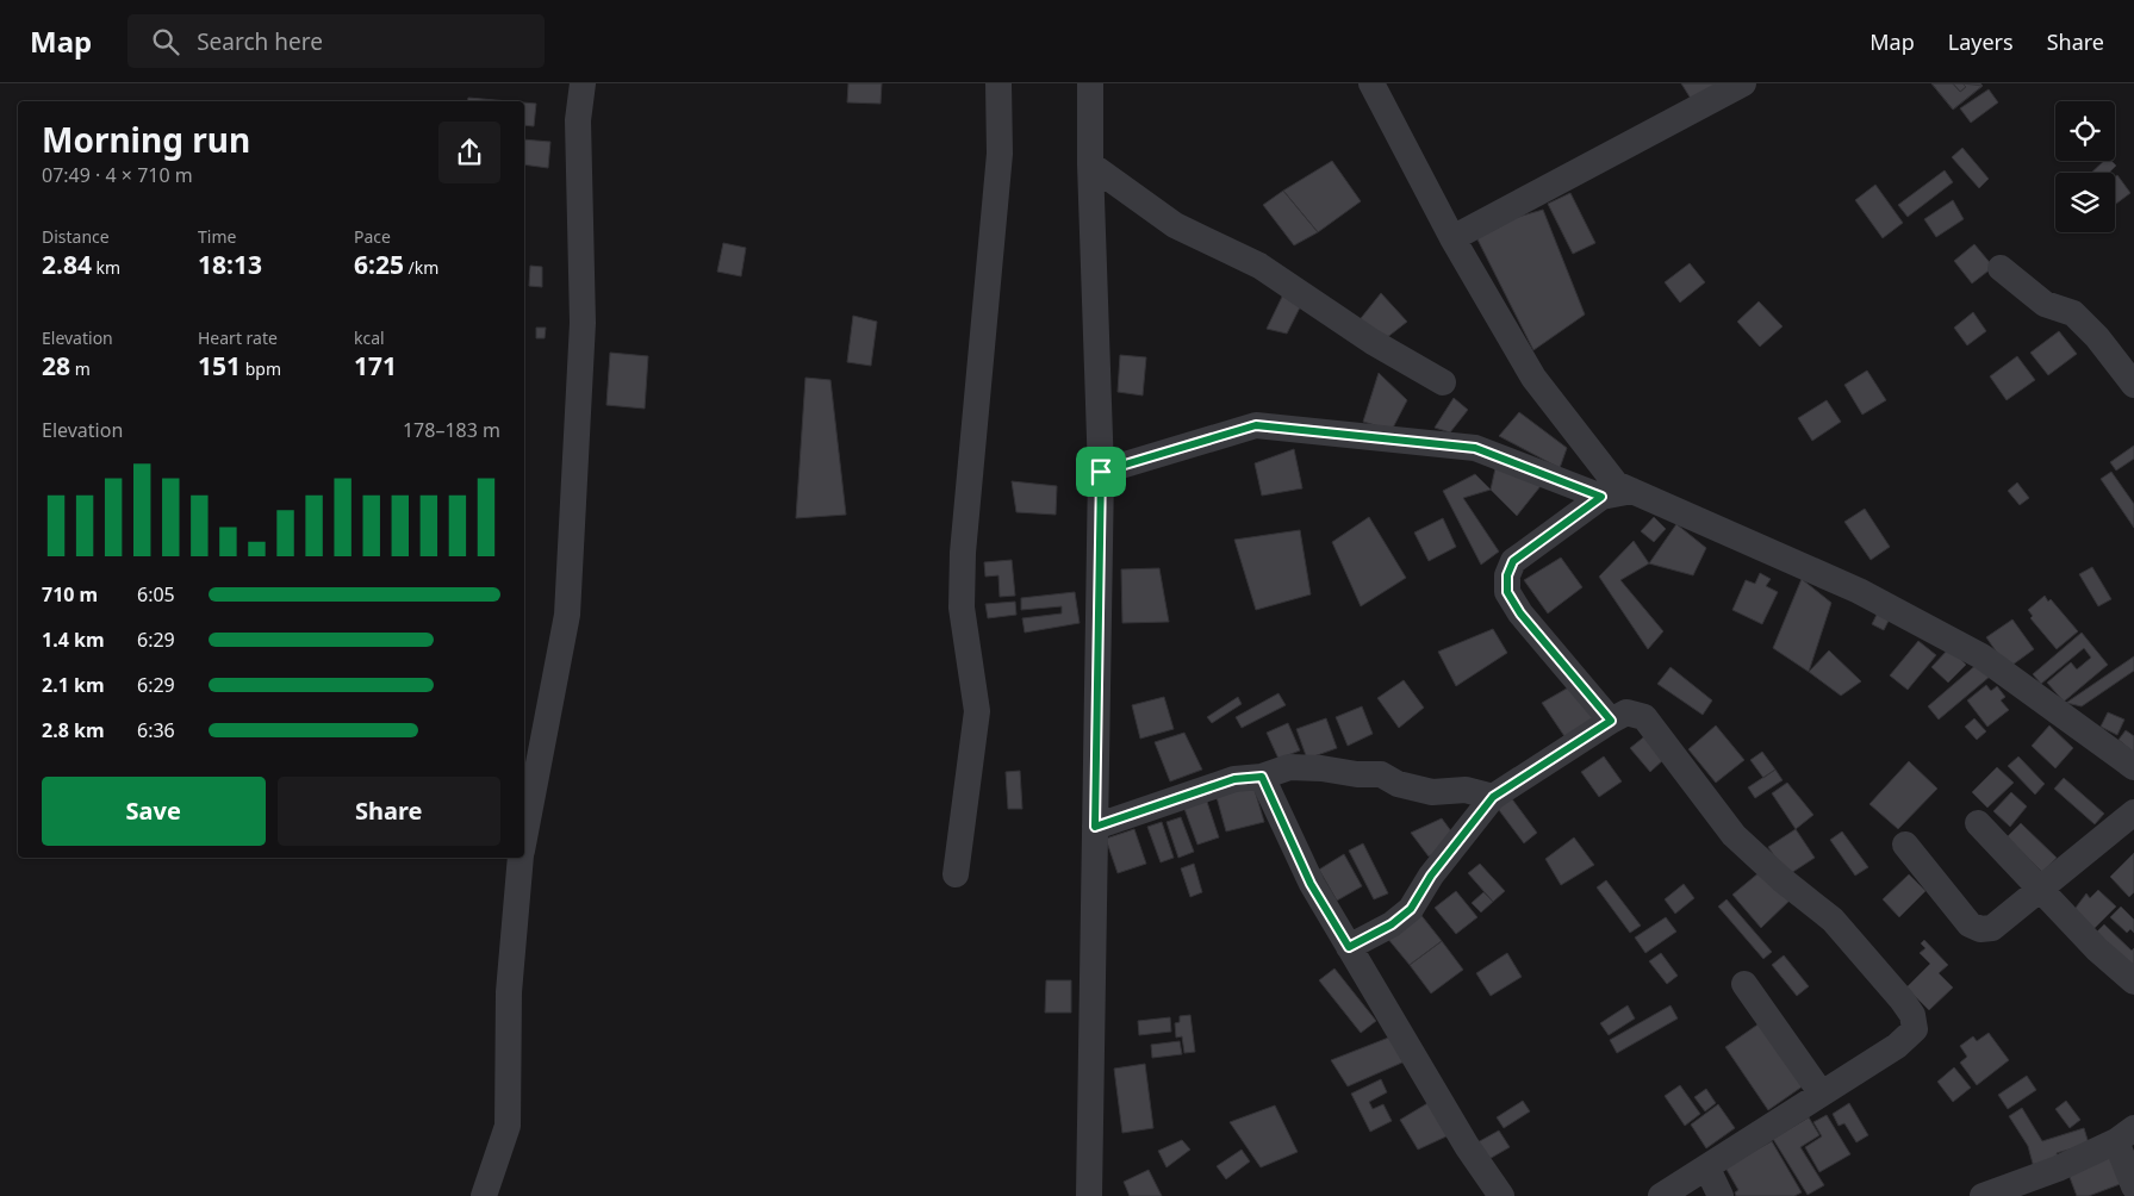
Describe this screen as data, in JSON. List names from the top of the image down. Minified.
{"page":{"header":"Map","search":"Search here","nav":["Map","Layers","Share"],"heading":["Morning run","07:49 · 4 × 710 m"],"stats":[["Distance","2.84 km"],["Time","18:13"],["Pace","6:25 /km"],["Elevation","28 m"],["Heart rate","151 bpm"],["kcal","171"]],"chart":["Elevation","178–183 m"],"list":[{"name":"710 m","note":"6:05"},{"name":"1.4 km","note":"6:29"},{"name":"2.1 km","note":"6:29"},{"name":"2.8 km","note":"6:36"}],"buttons":["Save","Share"]}}
